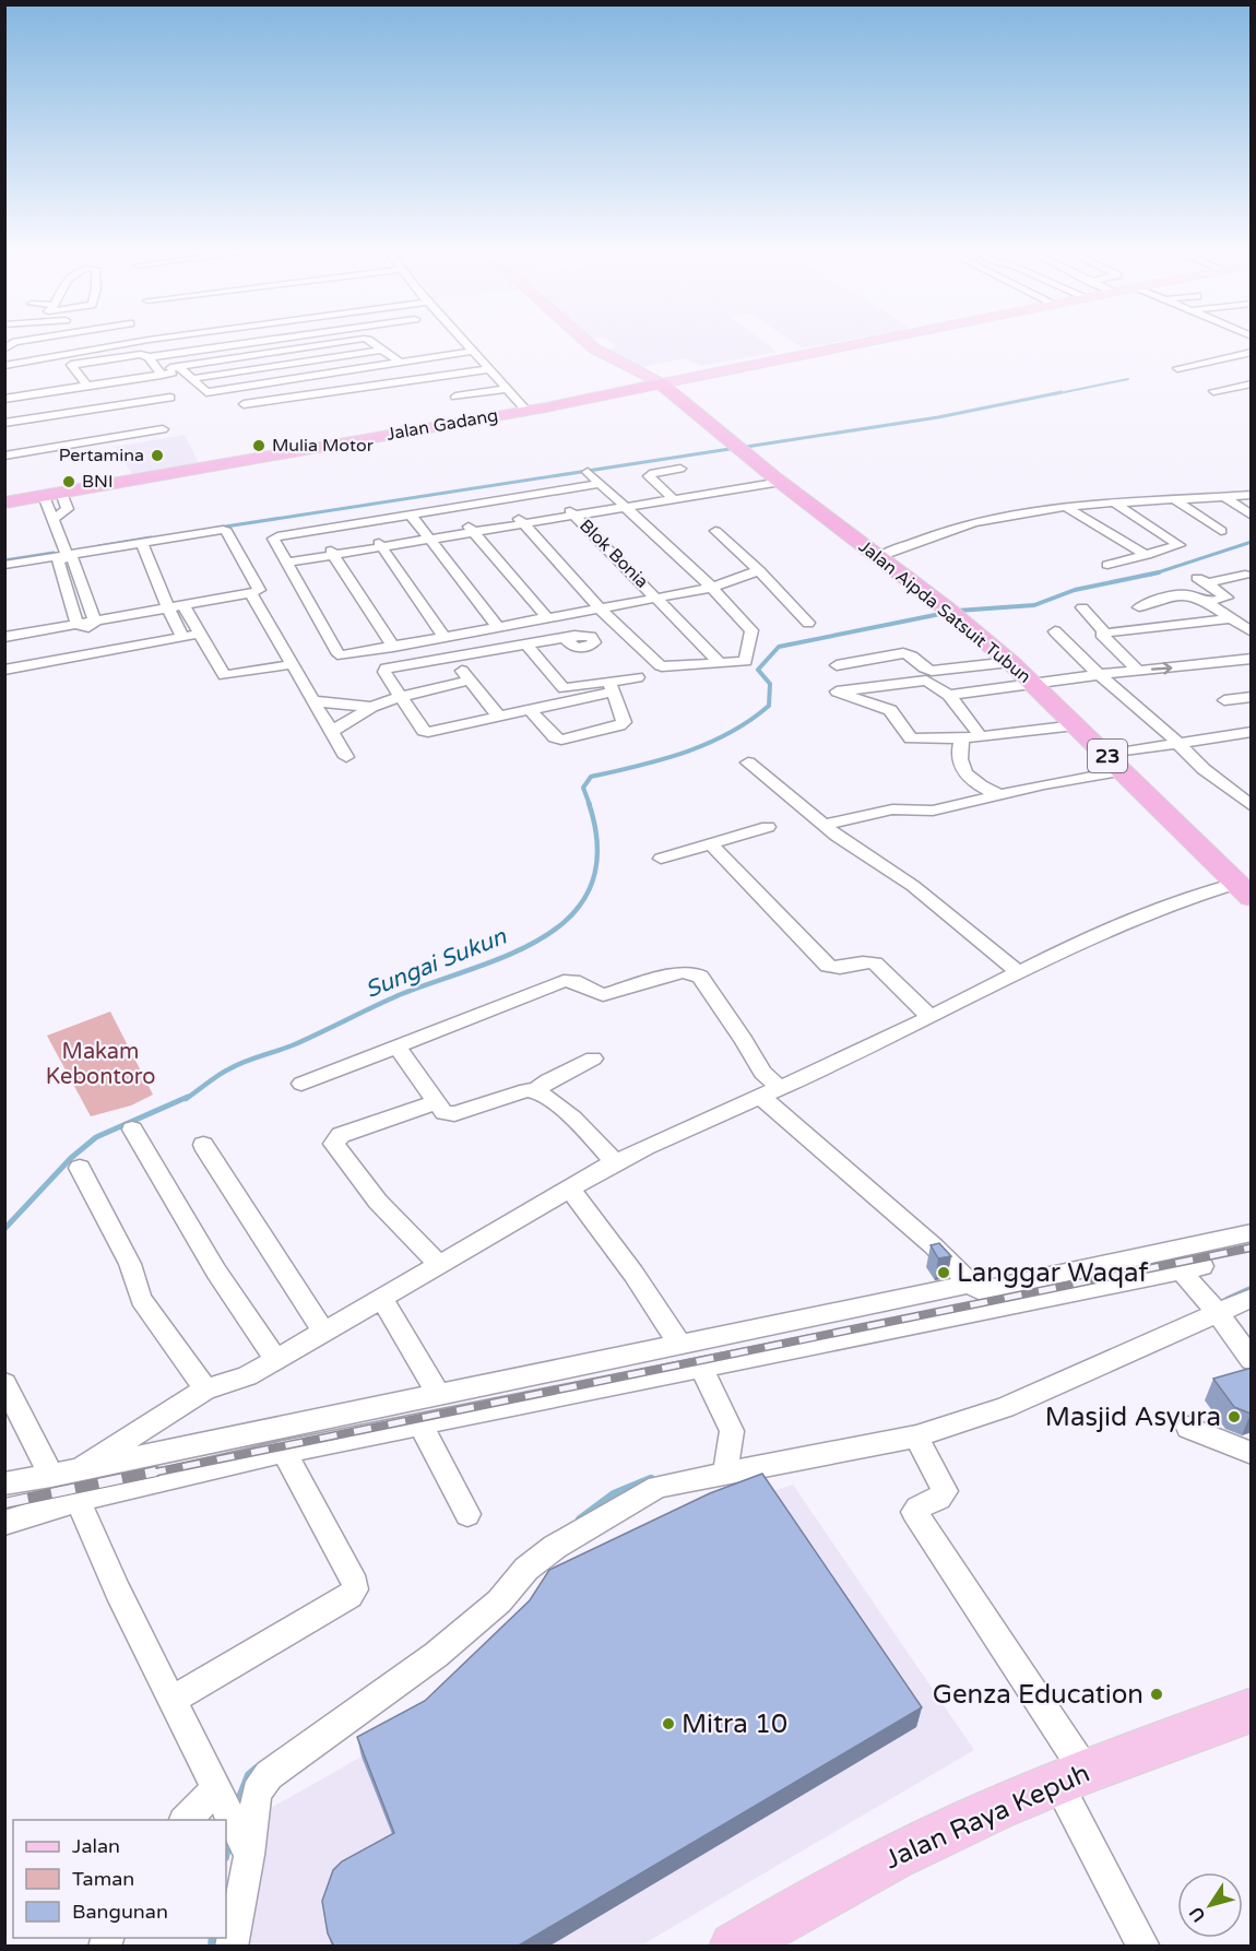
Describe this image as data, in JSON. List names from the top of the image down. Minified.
{"streets":{"highway":["Jalan Gadang","Jalan Aipda Satsuit Tubun","23"],"main road":["Jalan Raya Kepuh"],"street":["Blok Bonia"]},"crossings":[["Jalan Gadang","Jalan Aipda Satsuit Tubun"]],"water":["Sungai Sukun"],"parks":["Makam Kebontoro"],"places":["Mulia Motor","Pertamina","BNI","Langgar Waqaf","Masjid Asyura","Genza Education","Mitra 10"],"legend":["Jalan","Taman","Bangunan"],"north":"bottom left"}
